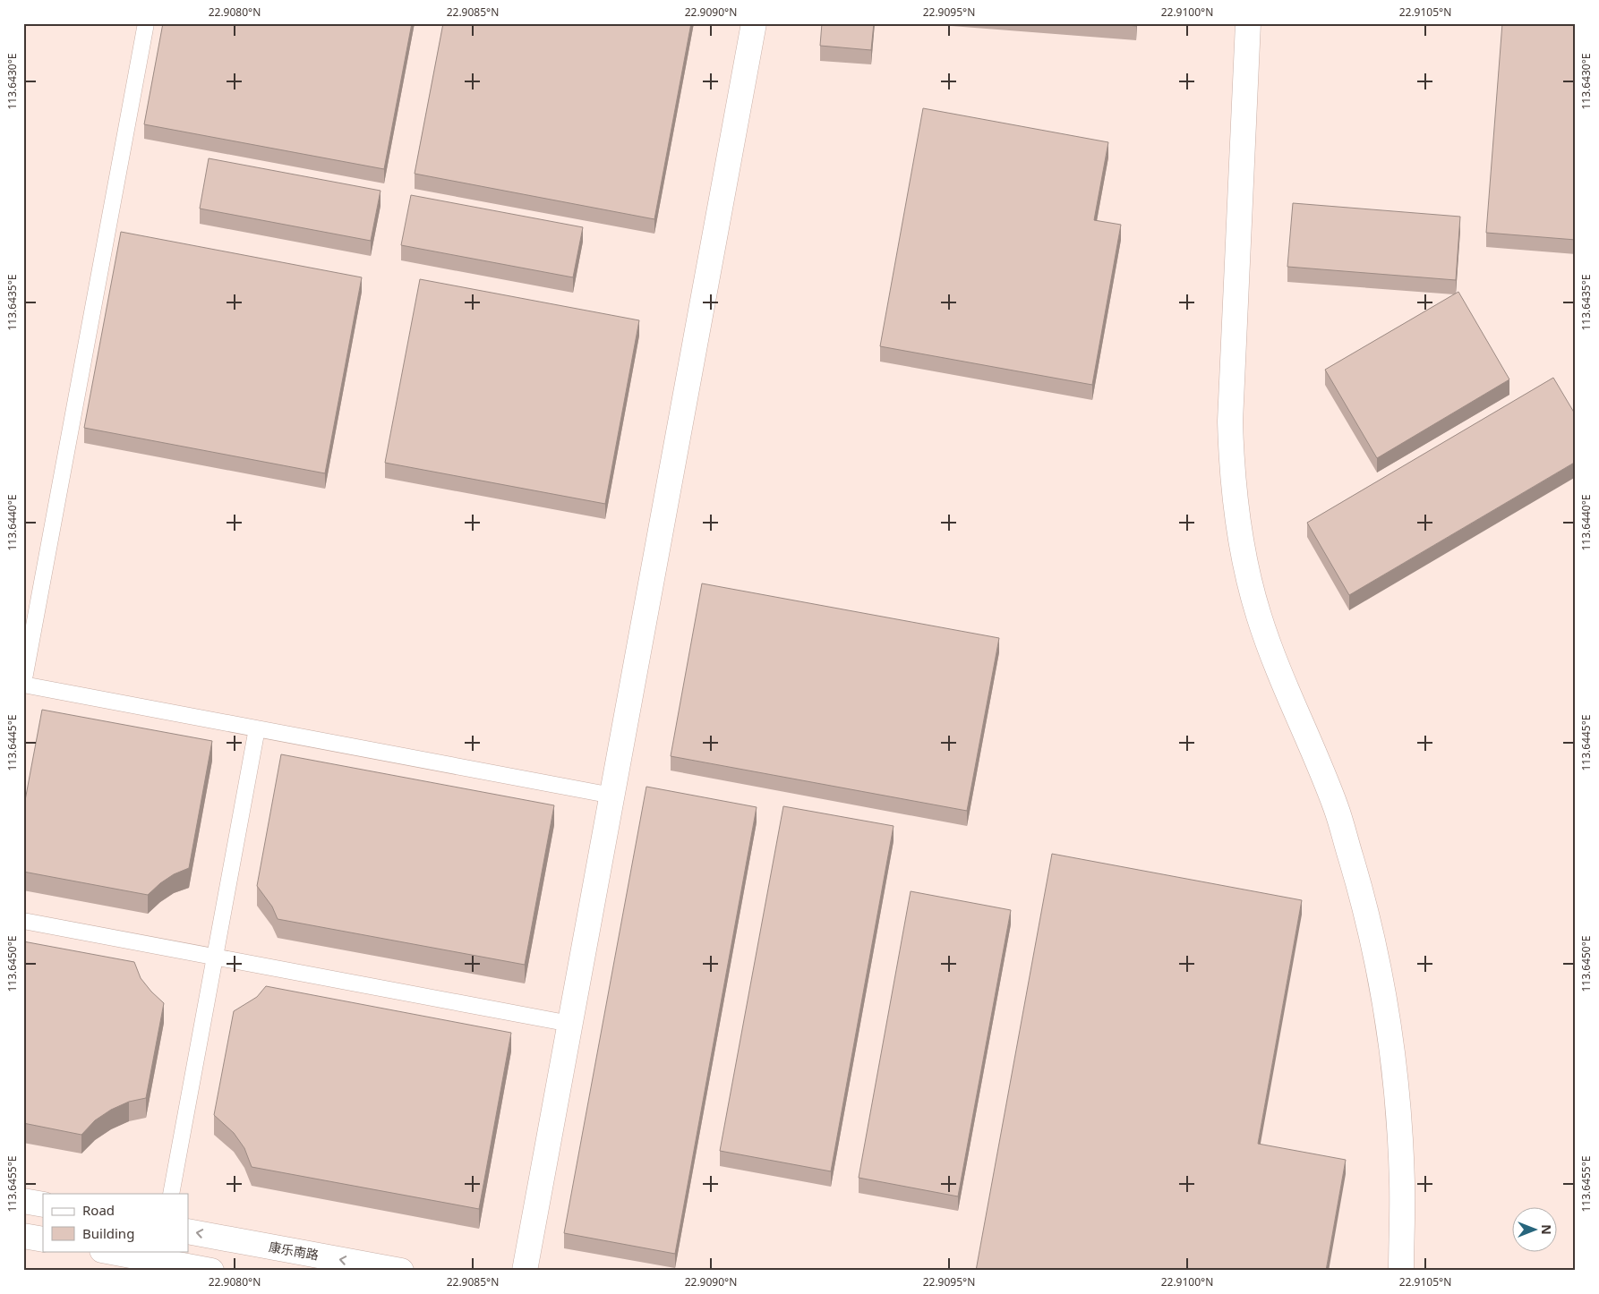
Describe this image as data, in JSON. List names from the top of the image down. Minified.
{"streets":{"street":["康乐南路"]},"one_way":["康乐南路"],"legend":["Road","Building"],"north":"right","coordinates":["22.9080°N","22.9085°N","22.9090°N","22.9095°N","22.9100°N","22.9105°N","113.6430°E","113.6435°E","113.6440°E","113.6445°E","113.6450°E","113.6455°E"]}
